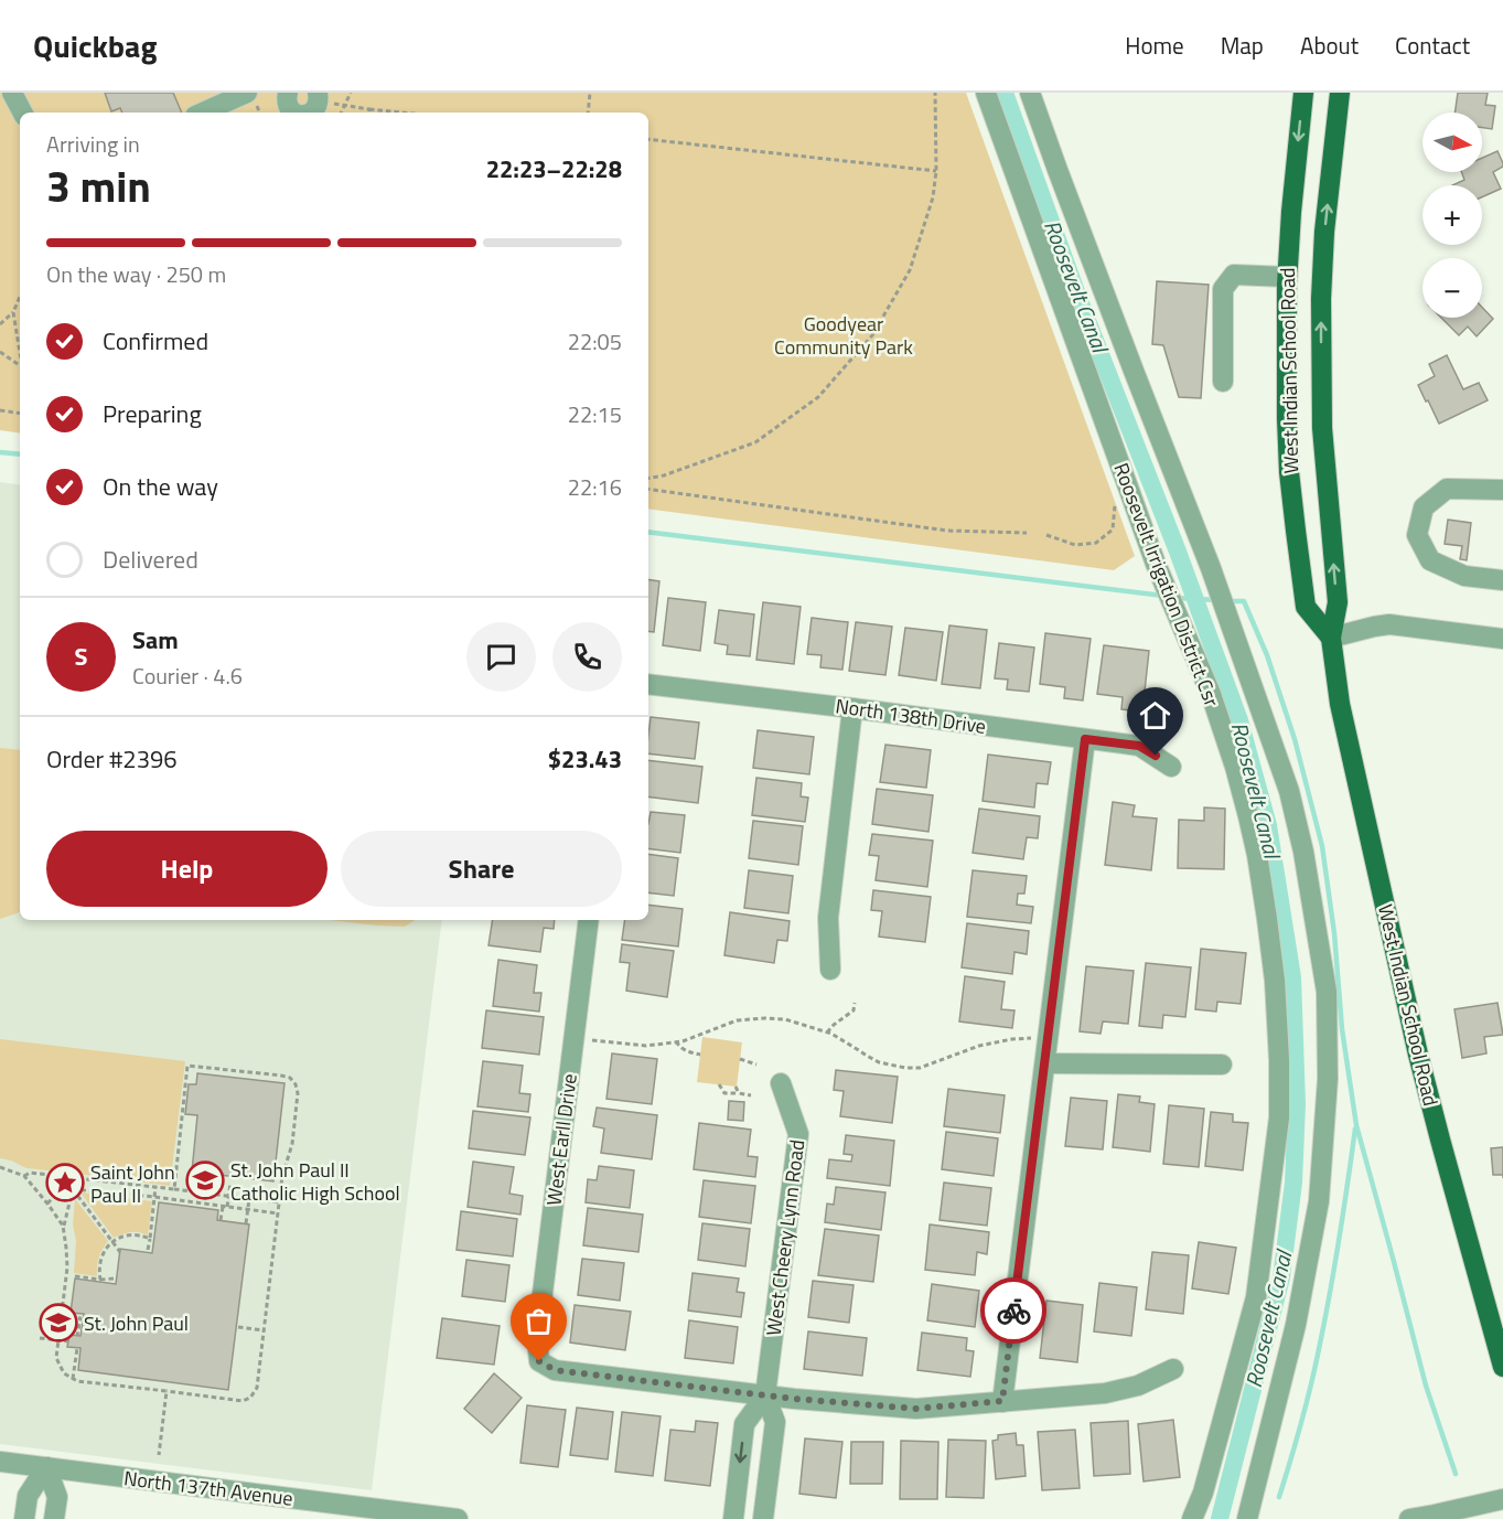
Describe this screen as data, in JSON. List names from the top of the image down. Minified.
{"streets":{"main road":["West Indian School Road"],"street":["Roosevelt Irrigation District Csr","North 138th Drive","West Earll Drive","West Cheery Lynn Road","North 137th Avenue"]},"crossings":[["West Earll Drive","West Cheery Lynn Road"]],"water":["Roosevelt Canal"],"parks":["Goodyear Community Park"],"places":{"school or university":["St. John Paul II Catholic High School","St. John Paul"],"place":["Saint John Paul II"]},"north":"right","page":{"header":"Quickbag","nav":["Home","Map","About","Contact"],"map_buttons":["+","−"],"heading":["3 min","Arriving in","22:23–22:28"],"panel":["Sam","Courier · 4.6","Order #2396","$23.43"],"bar":"On the way · 250 m","list":[["Confirmed","22:05"],["Preparing","22:15"],["On the way","22:16"],"Delivered"],"round":"S","buttons":["Help","Share"]}}
